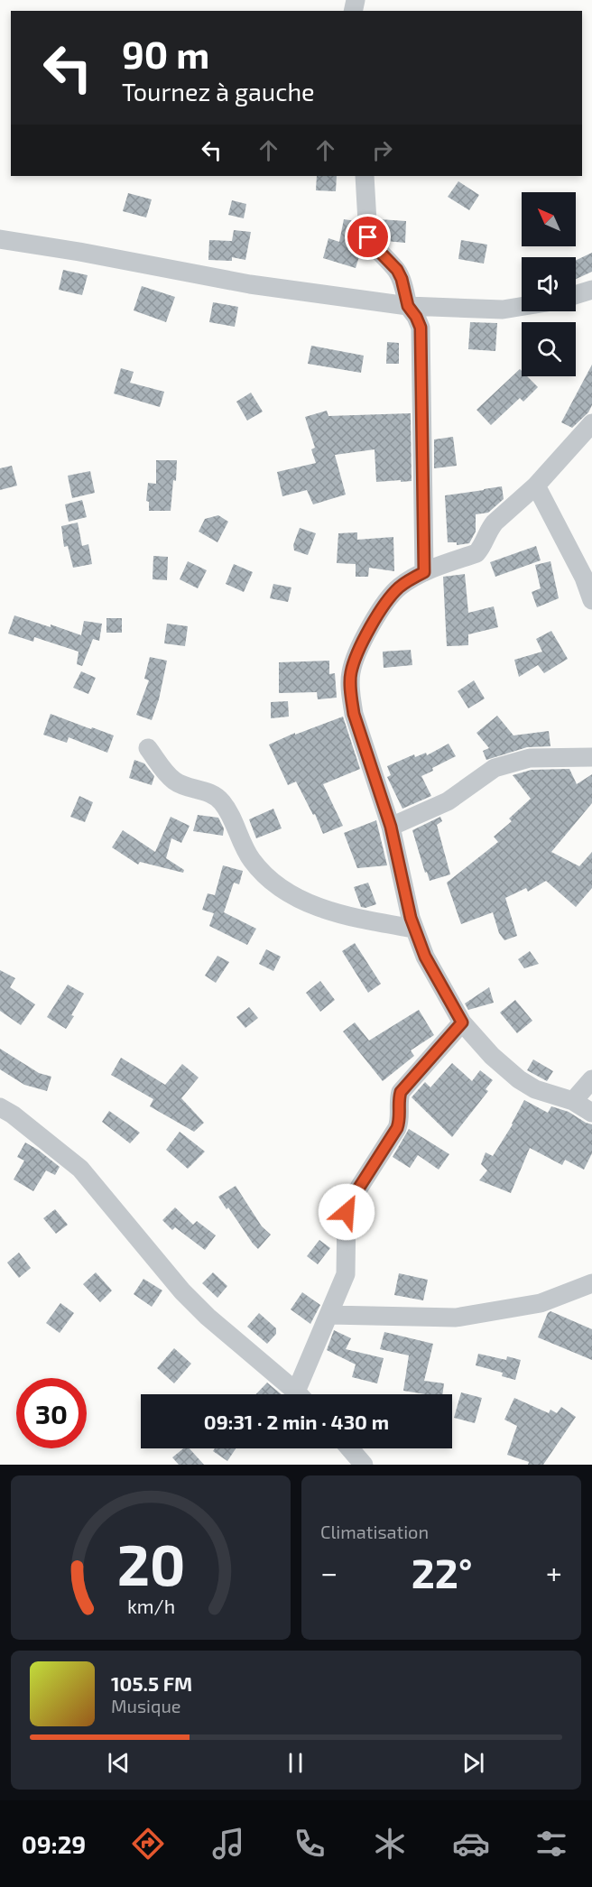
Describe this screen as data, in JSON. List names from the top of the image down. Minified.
{"north":"top left","page":{"turn":["90 m","Tournez à gauche"],"limit":"30","trip":"09:31 · 2 min · 430 m","tile":"Climatisation","heat":["−","22°","+"],"song":["105.5 FM","Musique"],"tabs":"09:29","gauge":["20","km/h"]}}
